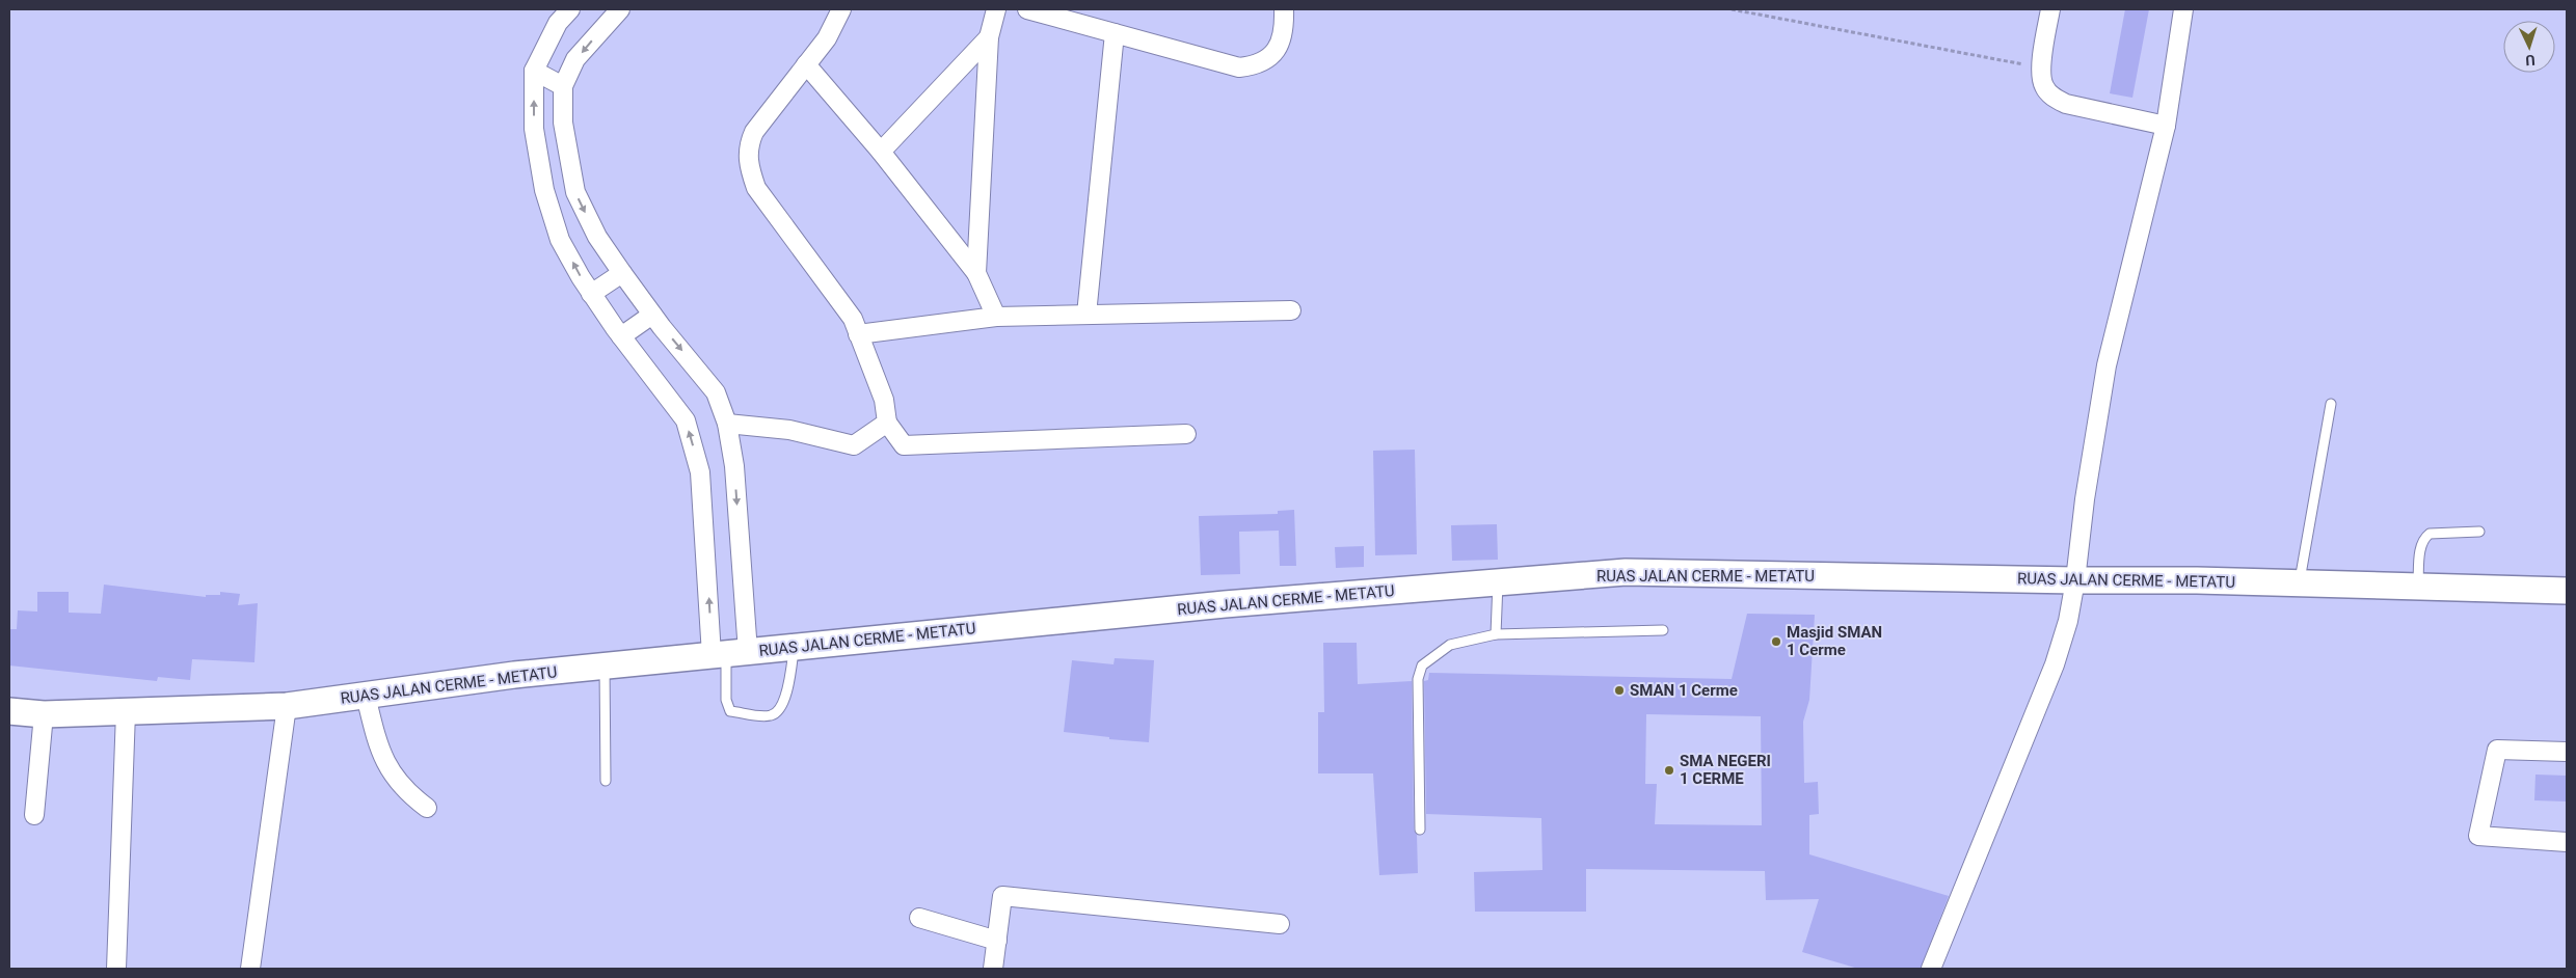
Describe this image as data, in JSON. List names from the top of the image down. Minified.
{"streets":{"main road":["RUAS JALAN CERME - METATU"]},"places":["Masjid SMAN 1 Cerme","SMAN 1 Cerme","SMA NEGERI 1 CERME"],"north":"bottom"}
